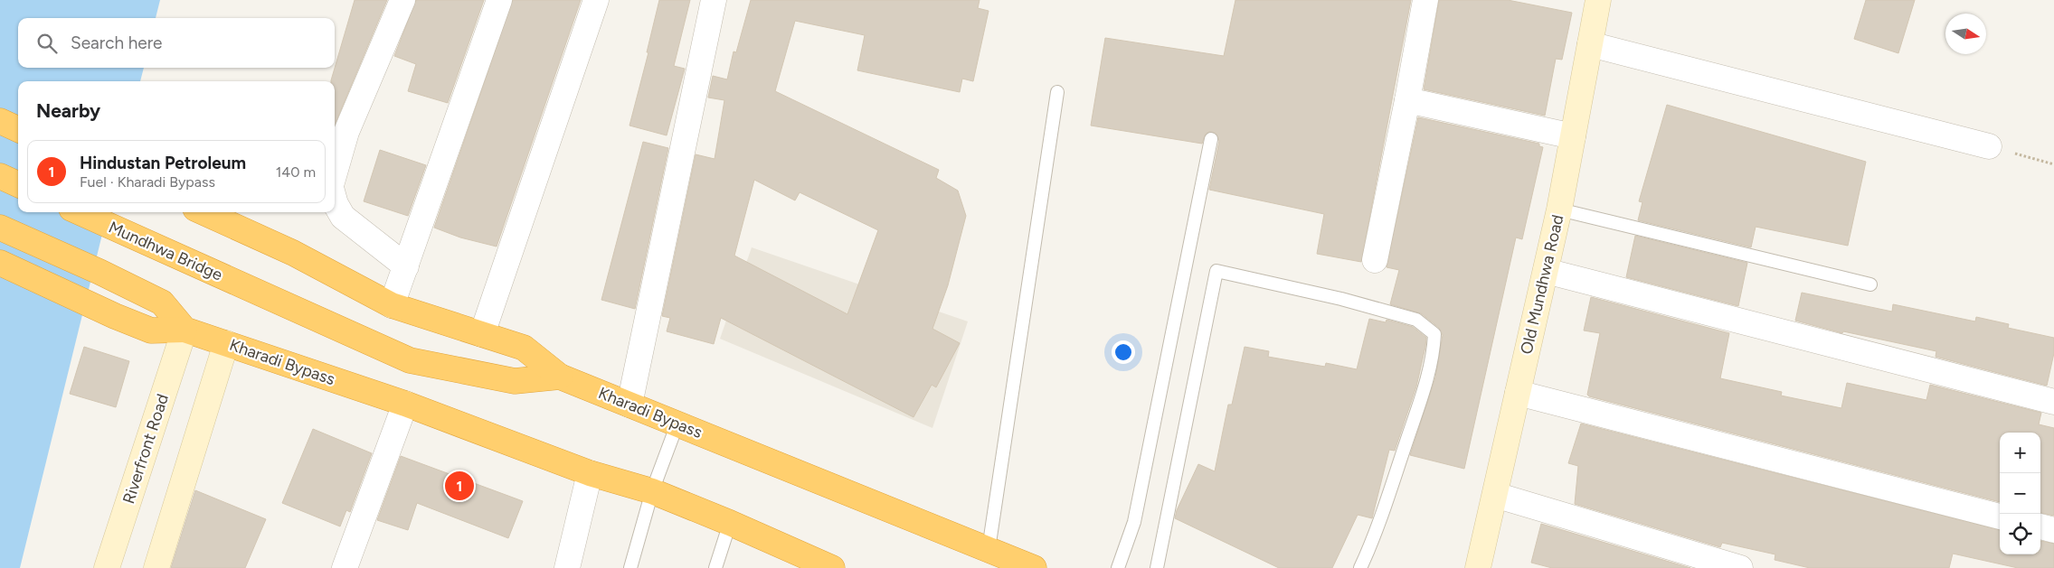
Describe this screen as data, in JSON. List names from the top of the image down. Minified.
{"streets":{"highway":["Mundhwa Bridge","Kharadi Bypass"],"street":["Old Mundhwa Road","Riverfront Road"]},"crossings":[["Mundhwa Bridge","Kharadi Bypass"],["Kharadi Bypass","Riverfront Road"]],"north":"right","page":{"search":"Search here","heading":"Nearby","list":[{"mark":"1","name":"Hindustan Petroleum","note":"Fuel · Kharadi Bypass","value":"140 m"}],"map_buttons":["+","−"],"pins":"1"}}
